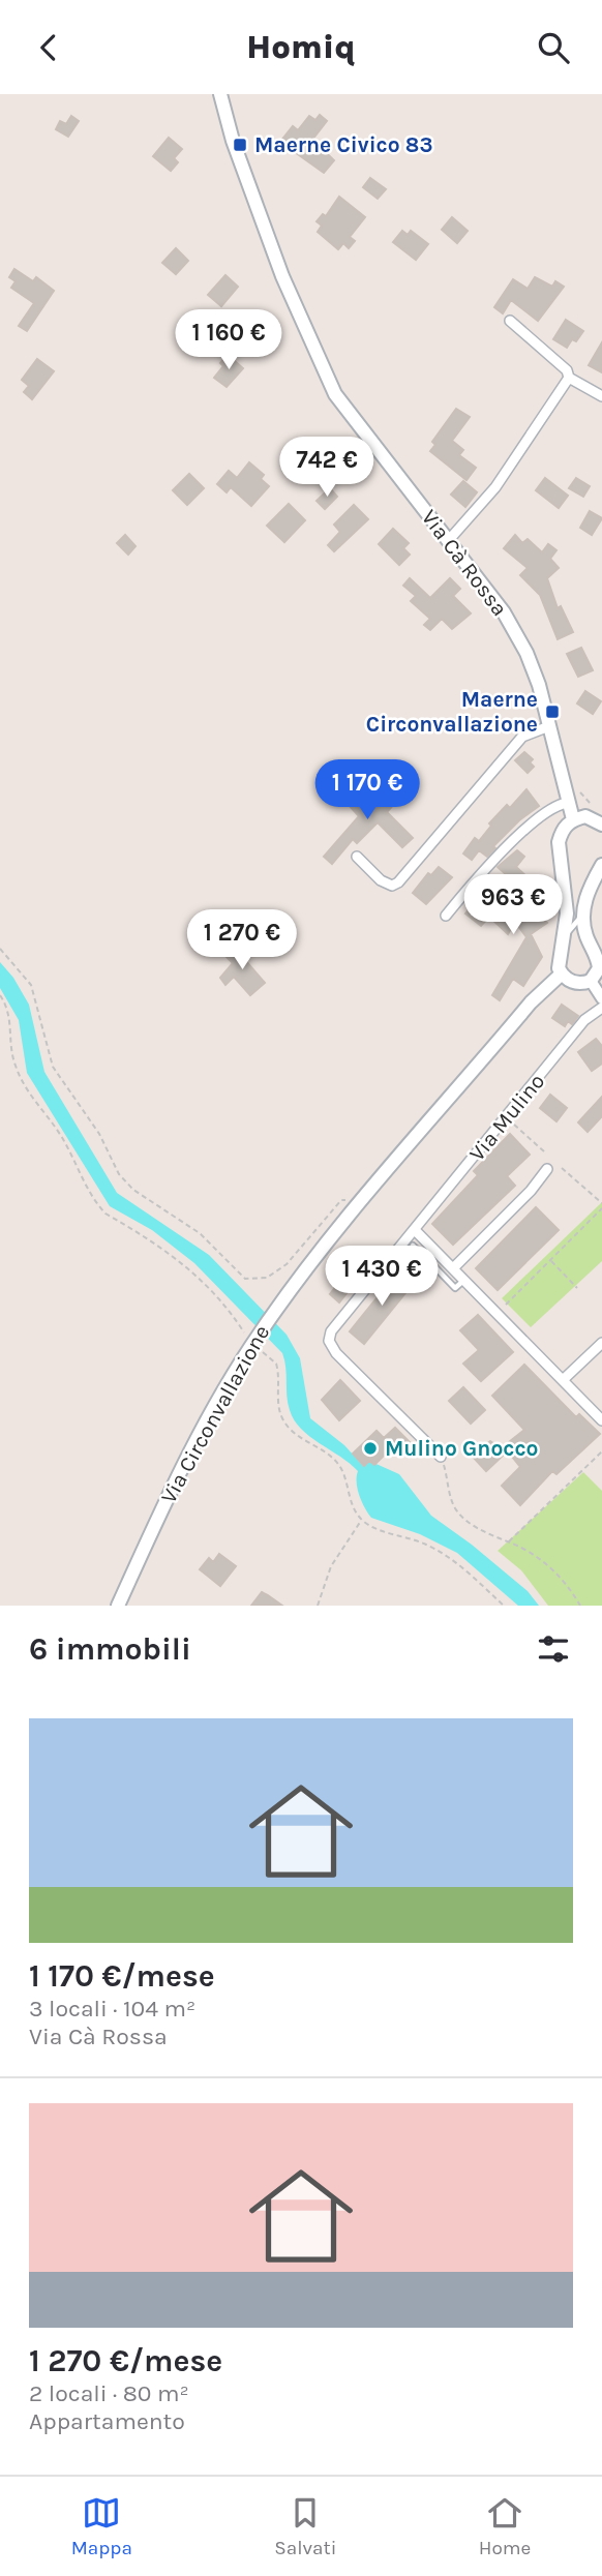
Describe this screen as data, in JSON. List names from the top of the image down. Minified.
{"streets":{"main road":["Via Cà Rossa","Via Circonvallazione"],"street":["Via Mulino"]},"places":{"transit":["Maerne Civico 83","Maerne Circonvallazione"],"other":["Mulino Gnocco"]},"page":{"header":"Homiq","price":["1 160 €","742 €","1 170 €","963 €","1 270 €","1 430 €"],"heading":"6 immobili","list":[{"name":"1 170 €/mese","note":"3 locali · 104 m² · Via Cà Rossa"},{"name":"1 270 €/mese","note":"2 locali · 80 m² · Appartamento"}],"tabs":["Mappa","Salvati","Home"]}}
